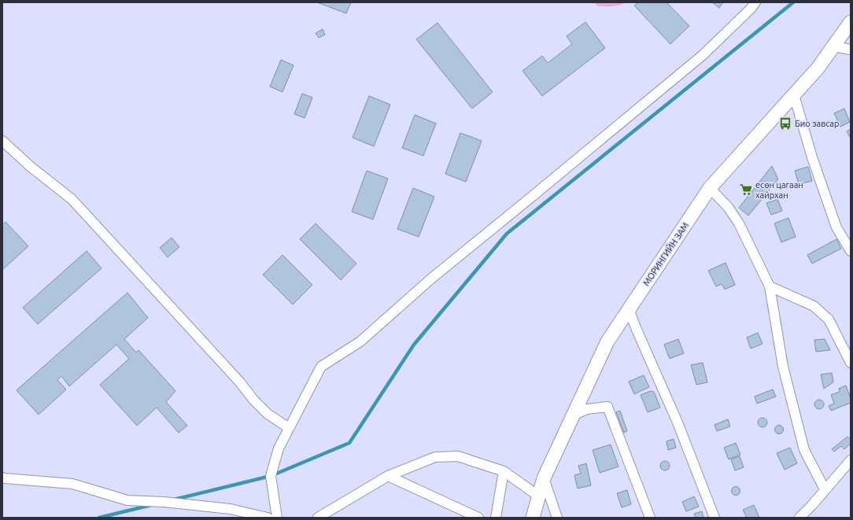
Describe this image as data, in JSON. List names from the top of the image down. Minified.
{"streets":{"main road":["МОРИНГИЙН ЗАМ"]},"places":{"bus stop":["Био завсар"],"supermarket":["есөн цагаан хайрхан"]}}
